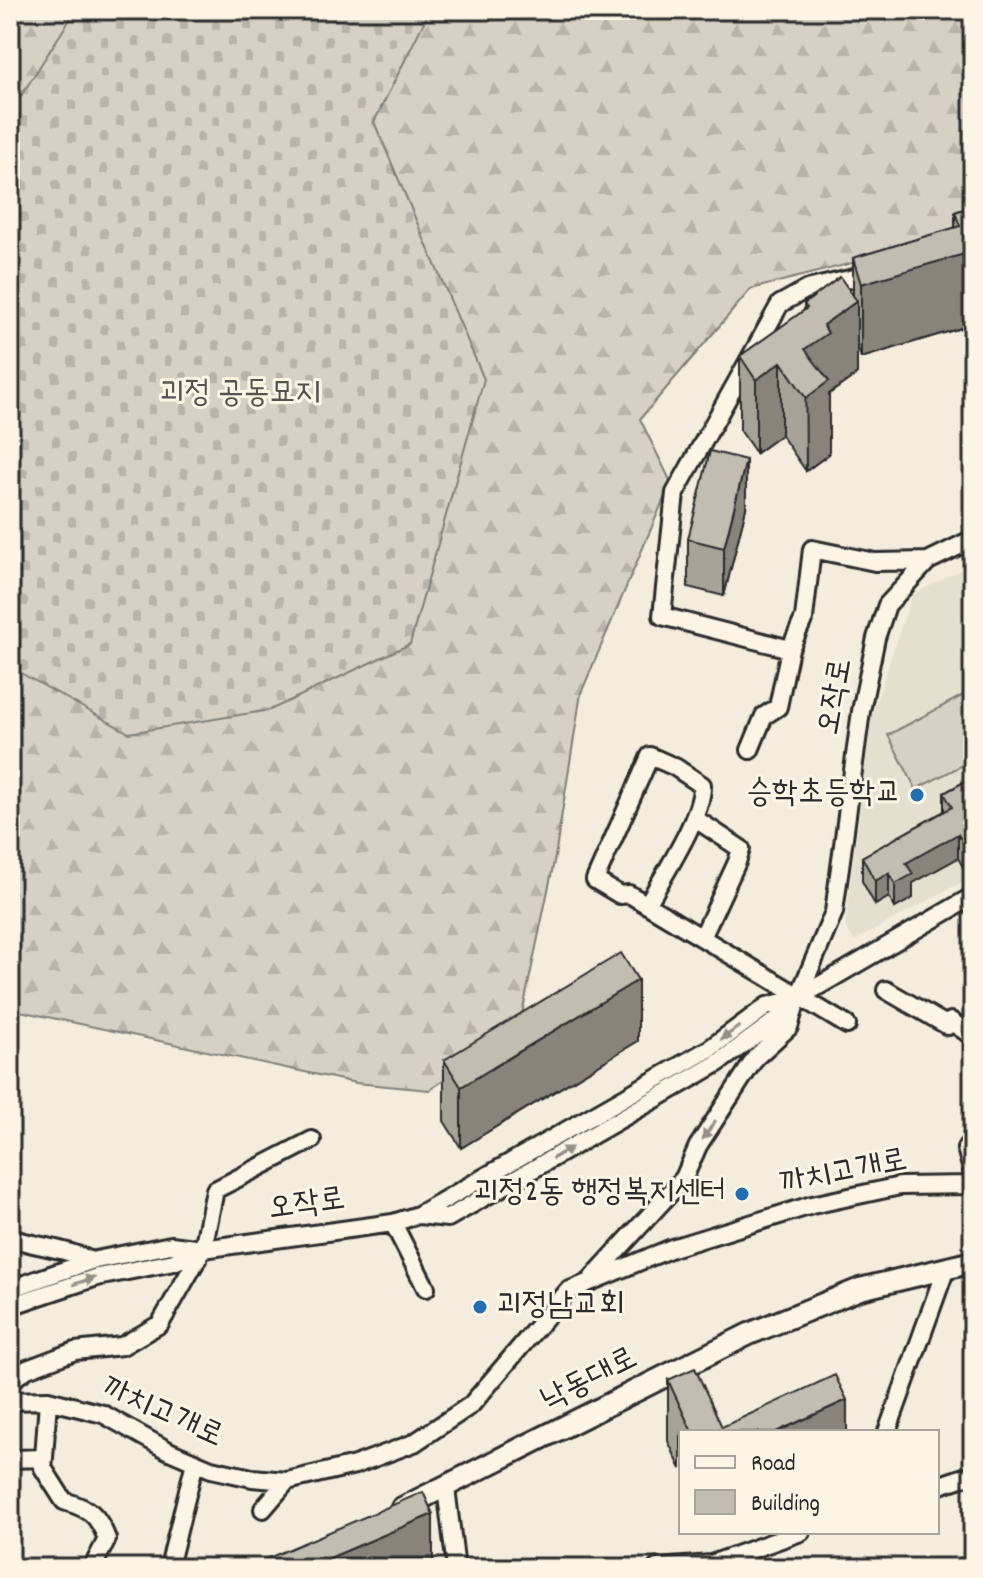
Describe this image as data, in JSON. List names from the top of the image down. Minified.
{"streets":{"main road":["낙동대로"],"street":["오작로","까치고개로"]},"crossings":[["오작로","까치고개로"]],"parks":["괴정 공동묘지"],"places":["승학초등학교","괴정2동 행정복지센터","괴정남교회"],"legend":["Road","Building"]}
